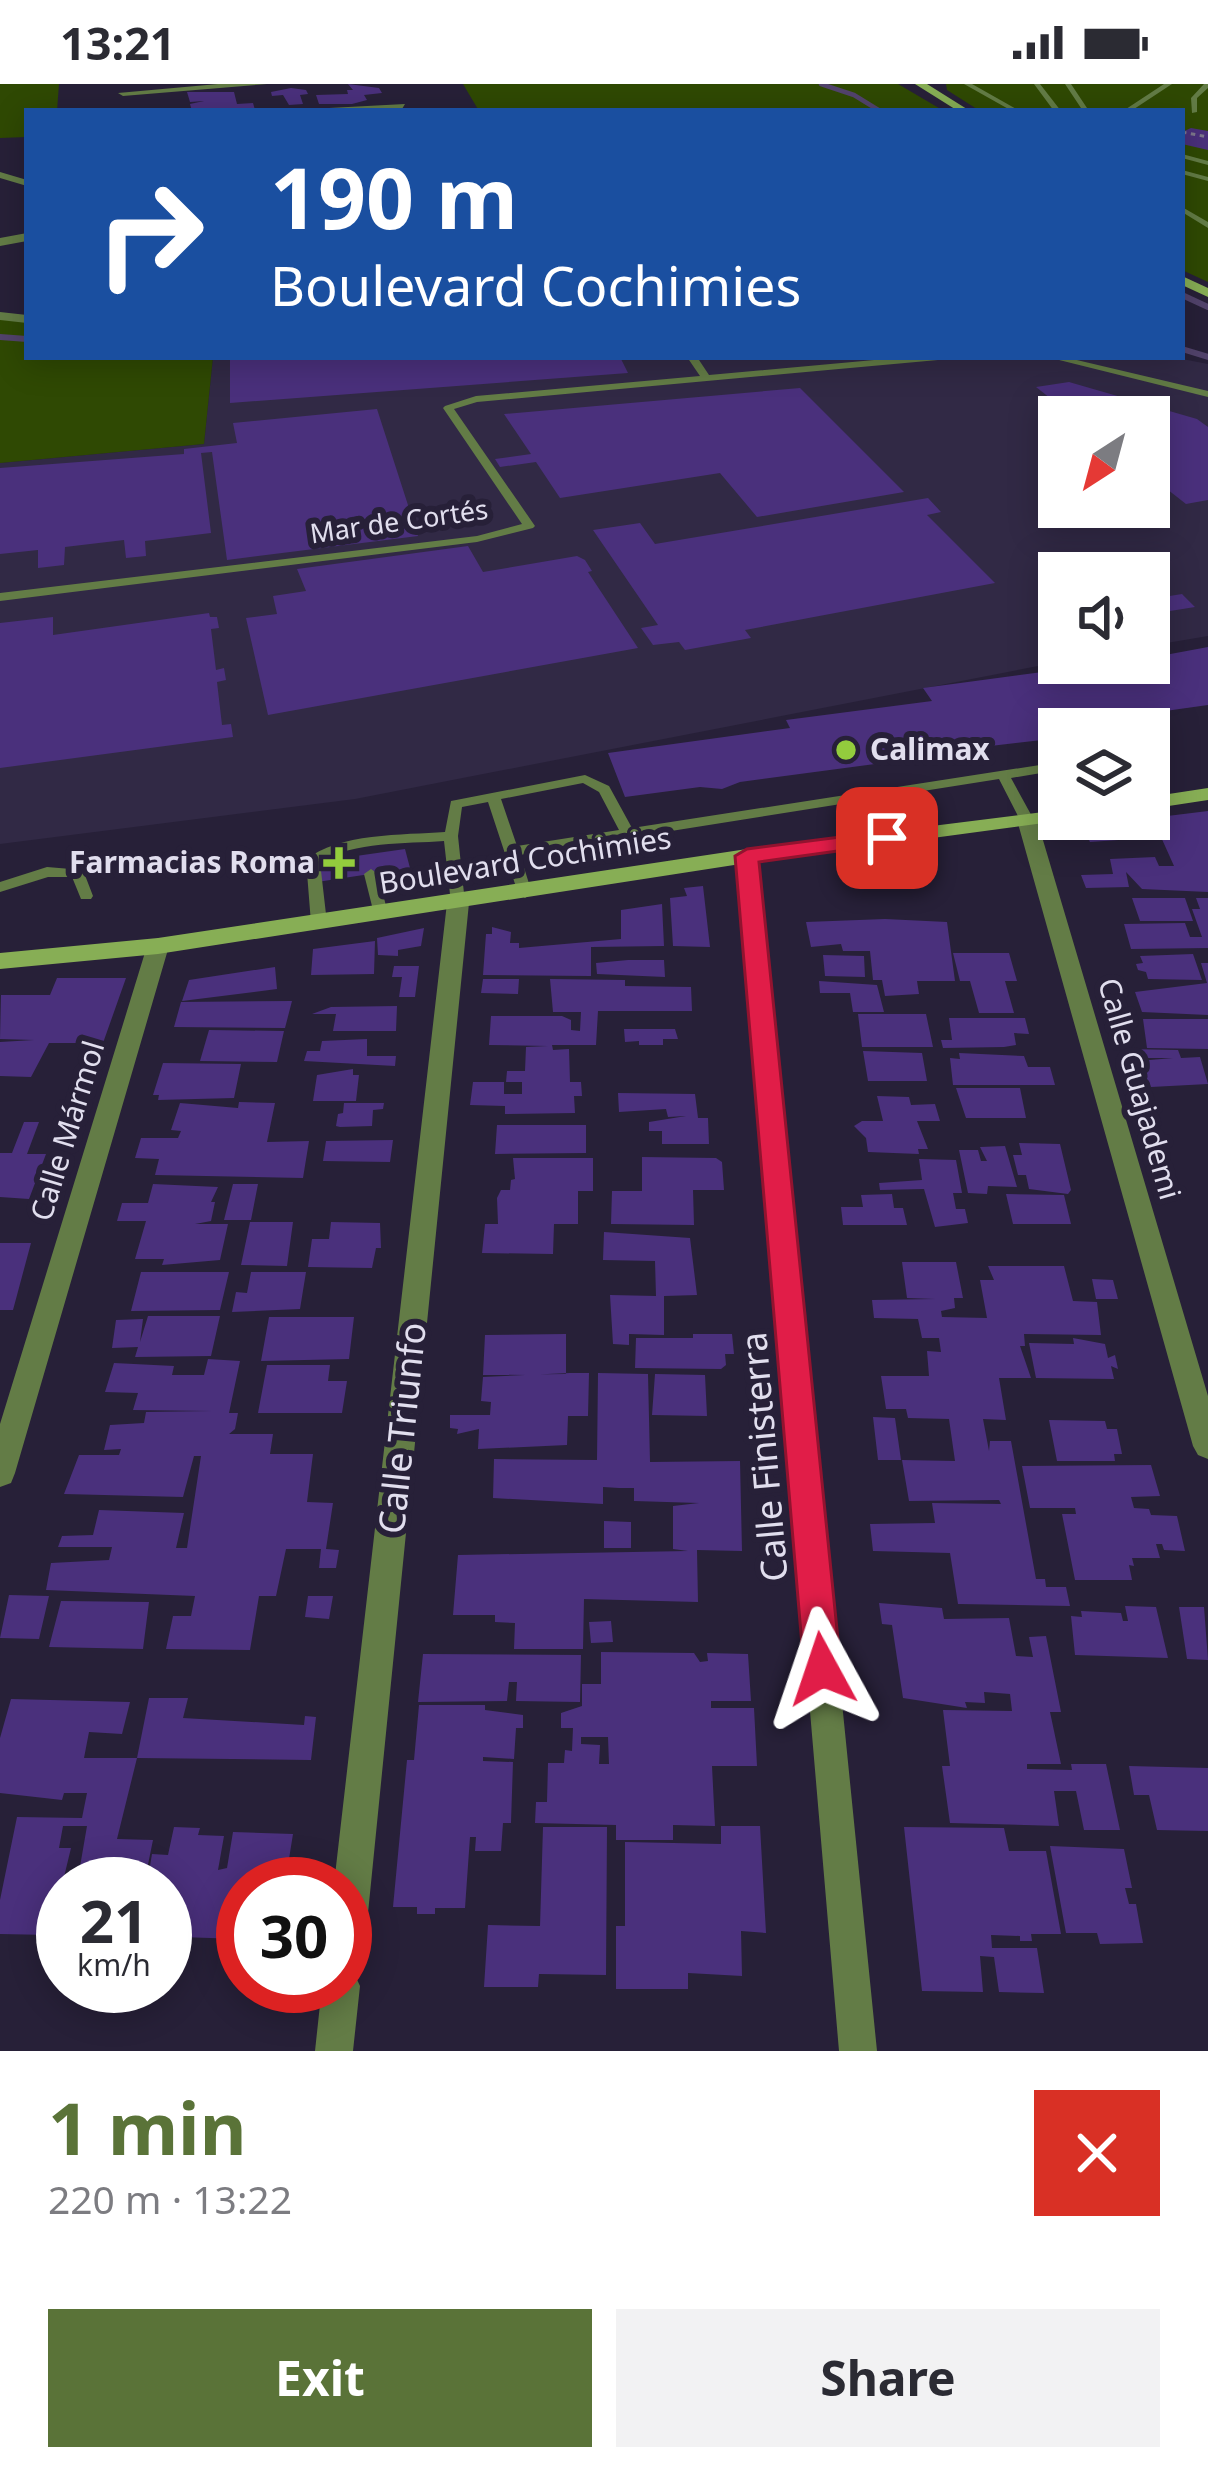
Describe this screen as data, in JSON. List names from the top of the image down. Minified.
{"streets":{"main road":["Boulevard Cochimies"],"street":["Calle Guajademi","Calle Mármol","Calle Triunfo","Calle Finisterra"],"lane":["Mar de Cortés"]},"crossings":[["Boulevard Cochimies","Calle Guajademi"],["Boulevard Cochimies","Calle Mármol"],["Boulevard Cochimies","Calle Triunfo"],["Boulevard Cochimies","Calle Finisterra"]],"places":{"other":["Calimax"],"health":["Farmacias Roma"]},"north":"bottom left","page":{"status":"13:21","turn":["190 m","Boulevard Cochimies"],"speed":"21 km/h","limit":"30","heading":["1 min","220 m · 13:22"],"buttons":["Exit","Share"]}}
